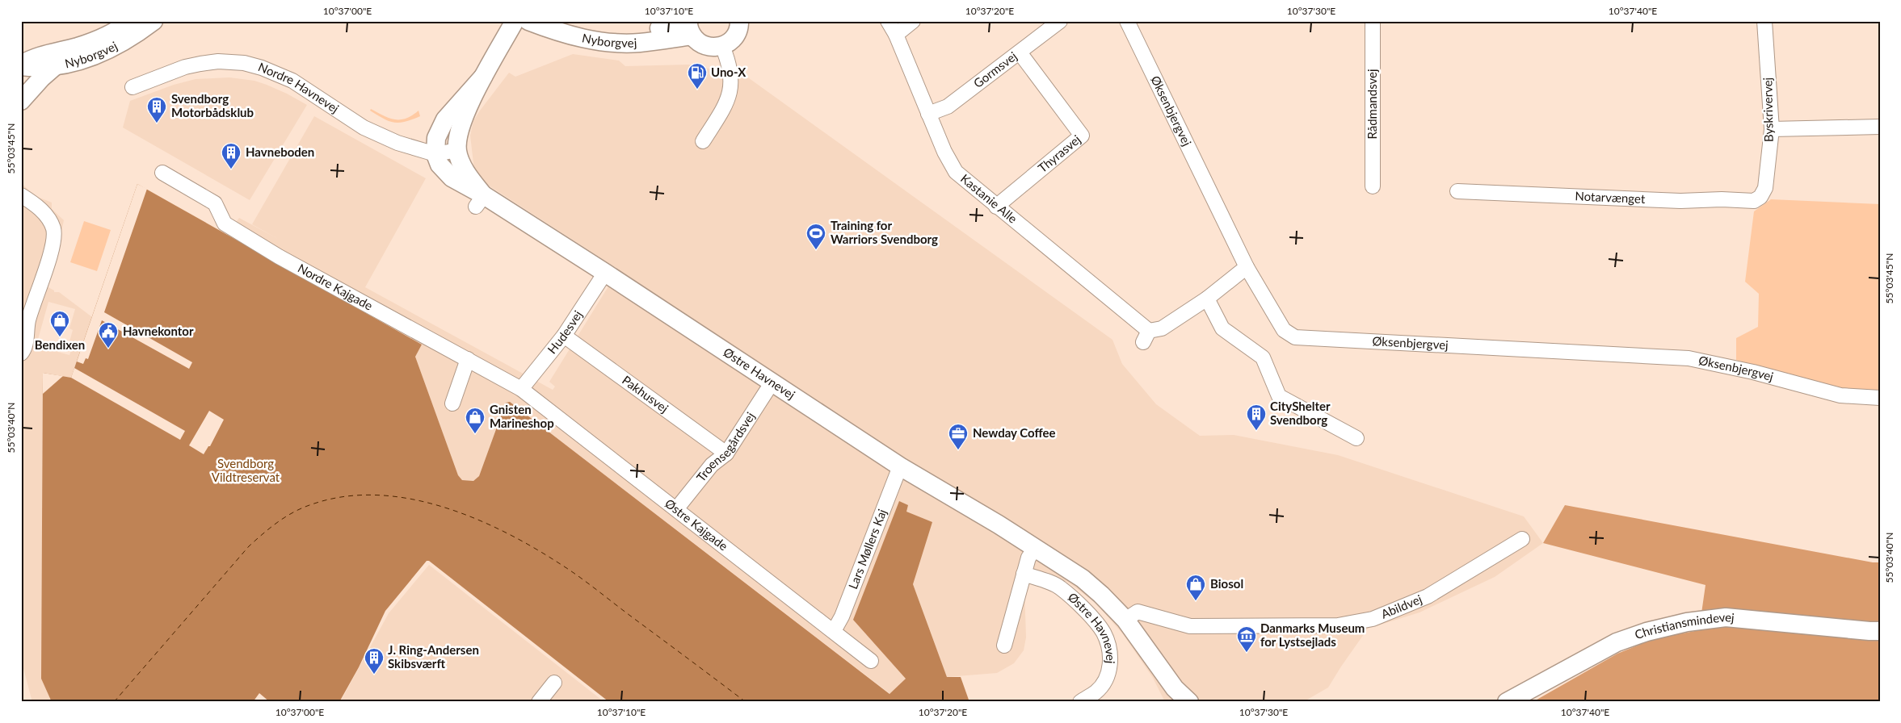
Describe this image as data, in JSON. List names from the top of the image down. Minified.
{"streets":{"street":["Nyborgvej","Gormsvej","Nordre Havnevej","Rådmandsvej","Byskrivervej","Øksenbjergvej","Thyrasvej","Notarvænget","Kastanie Alle","Nordre Kajgade","Hudesvej","Østre Havnevej","Pakhusvej","Troensegårdsvej","Østre Kajgade","Lars Møllers Kaj","Abildvej","Christiansmindevej"]},"crossings":[["Gormsvej","Thyrasvej"],["Gormsvej","Kastanie Alle"],["Nordre Havnevej","Østre Havnevej"],["Byskrivervej","Notarvænget"],["Thyrasvej","Kastanie Alle"],["Nordre Kajgade","Hudesvej"],["Nordre Kajgade","Østre Kajgade"],["Hudesvej","Østre Havnevej"],["Hudesvej","Pakhusvej"],["Hudesvej","Østre Kajgade"],["Østre Havnevej","Troensegårdsvej"],["Østre Havnevej","Lars Møllers Kaj"],["Østre Havnevej","Abildvej"],["Pakhusvej","Troensegårdsvej"],["Troensegårdsvej","Østre Kajgade"],["Østre Kajgade","Lars Møllers Kaj"]],"parks":["Svendborg Vildtreservat"],"places":{"fuel station":["Uno-X"],"building":["Svendborg Motorbådsklub","Havneboden","CityShelter Svendborg","J. Ring-Andersen Skibsværft"],"sports":["Training for Warriors Svendborg"],"shop":["Bendixen","Gnisten Marineshop","Biosol"],"public building":["Havnekontor"],"office":["Newday Coffee"],"museum":["Danmarks Museum for Lystsejlads"]},"coordinates":["10°37'00\"E","10°37'10\"E","10°37'20\"E","10°37'30\"E","10°37'40\"E","55°03'45\"N","55°03'40\"N"]}
